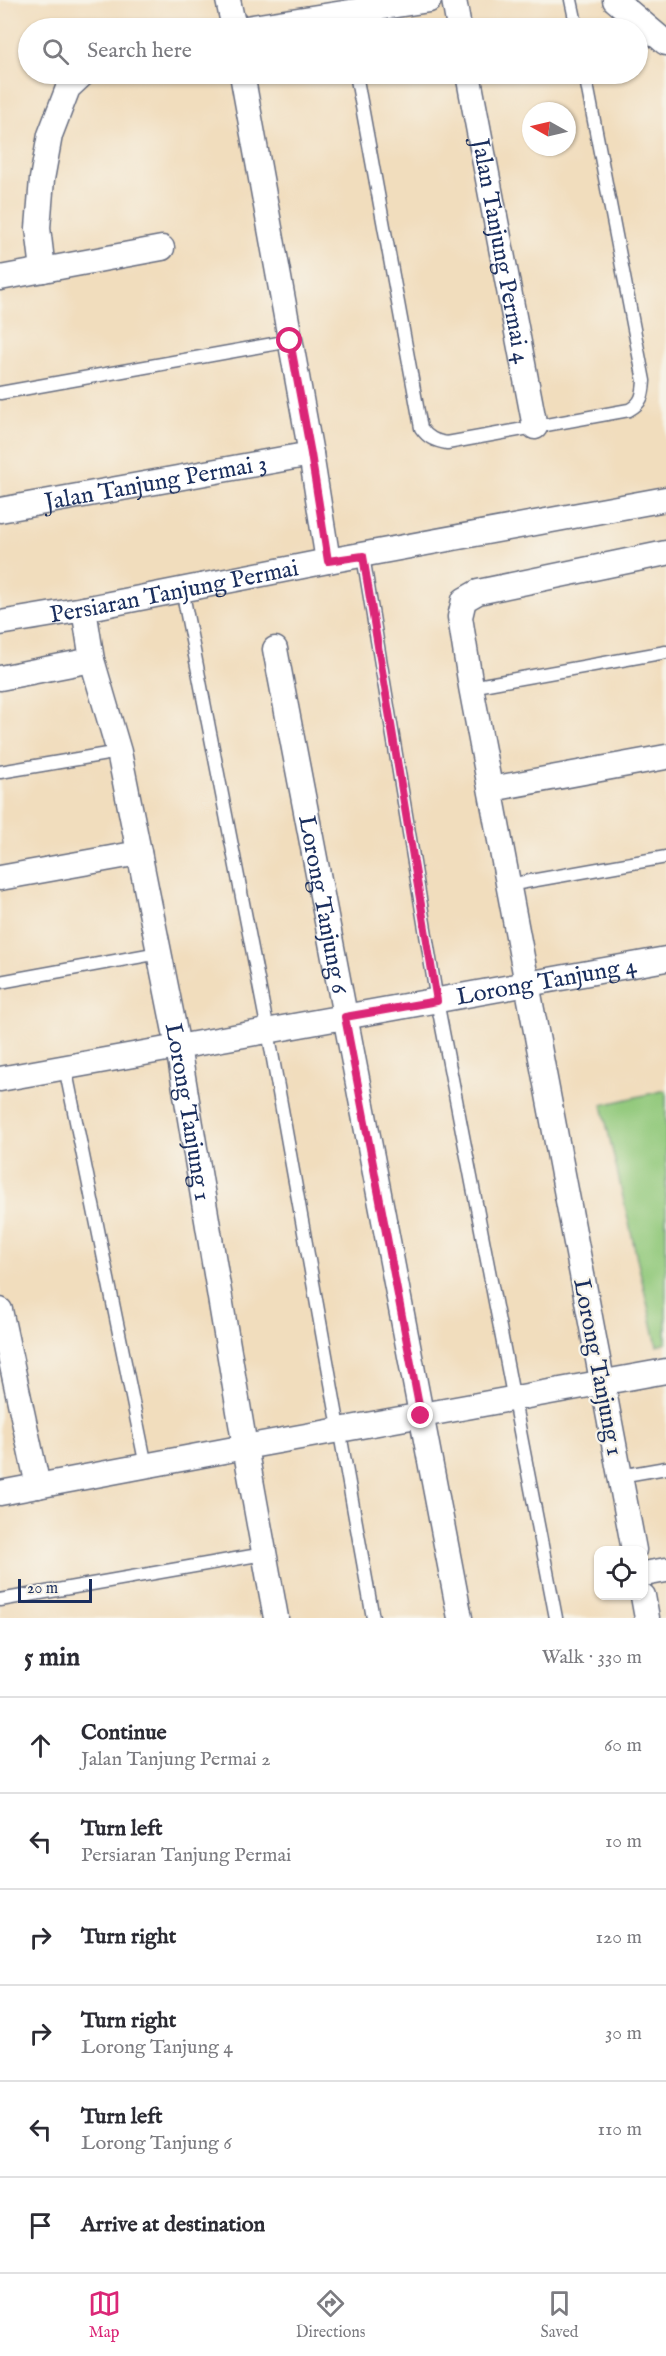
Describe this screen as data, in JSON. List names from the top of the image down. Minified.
{"streets":{"street":["Jalan Tanjung Permai 4","Jalan Tanjung Permai 3","Persiaran Tanjung Permai","Lorong Tanjung 6","Lorong Tanjung 4","Lorong Tanjung 1"]},"crossings":[["Persiaran Tanjung Permai","Lorong Tanjung 1"],["Lorong Tanjung 6","Lorong Tanjung 4"],["Lorong Tanjung 4","Lorong Tanjung 1"]],"scale_bar":"20 m","north":"left","page":{"search":"Search here","scale":"20 m","heading":["5 min","Walk · 330 m"],"list":[["Continue","Jalan Tanjung Permai 2","60 m"],["Turn left","Persiaran Tanjung Permai","10 m"],["Turn right","120 m"],["Turn right","Lorong Tanjung 4","30 m"],["Turn left","Lorong Tanjung 6","110 m"],"Arrive at destination"],"nav":["Map","Directions","Saved"]}}
